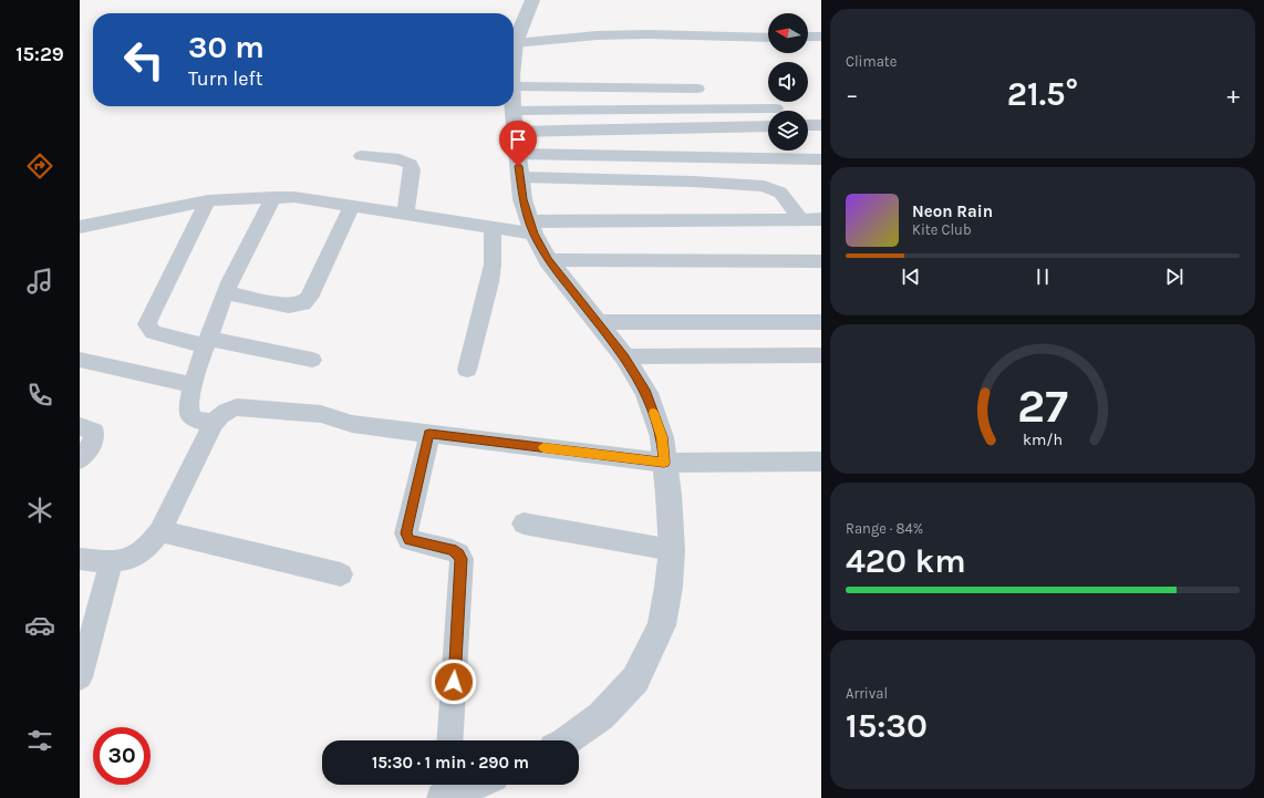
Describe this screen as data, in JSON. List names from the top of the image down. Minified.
{"north":"left","page":{"tabs":"15:29","tile":["Climate",["Range · 84%","420 km"],["Arrival","15:30"]],"turn":["30 m","Turn left"],"heat":["−","21.5°","+"],"song":["Neon Rain","Kite Club"],"limit":"30","trip":"15:30 · 1 min · 290 m","gauge":["27","km/h"]}}
